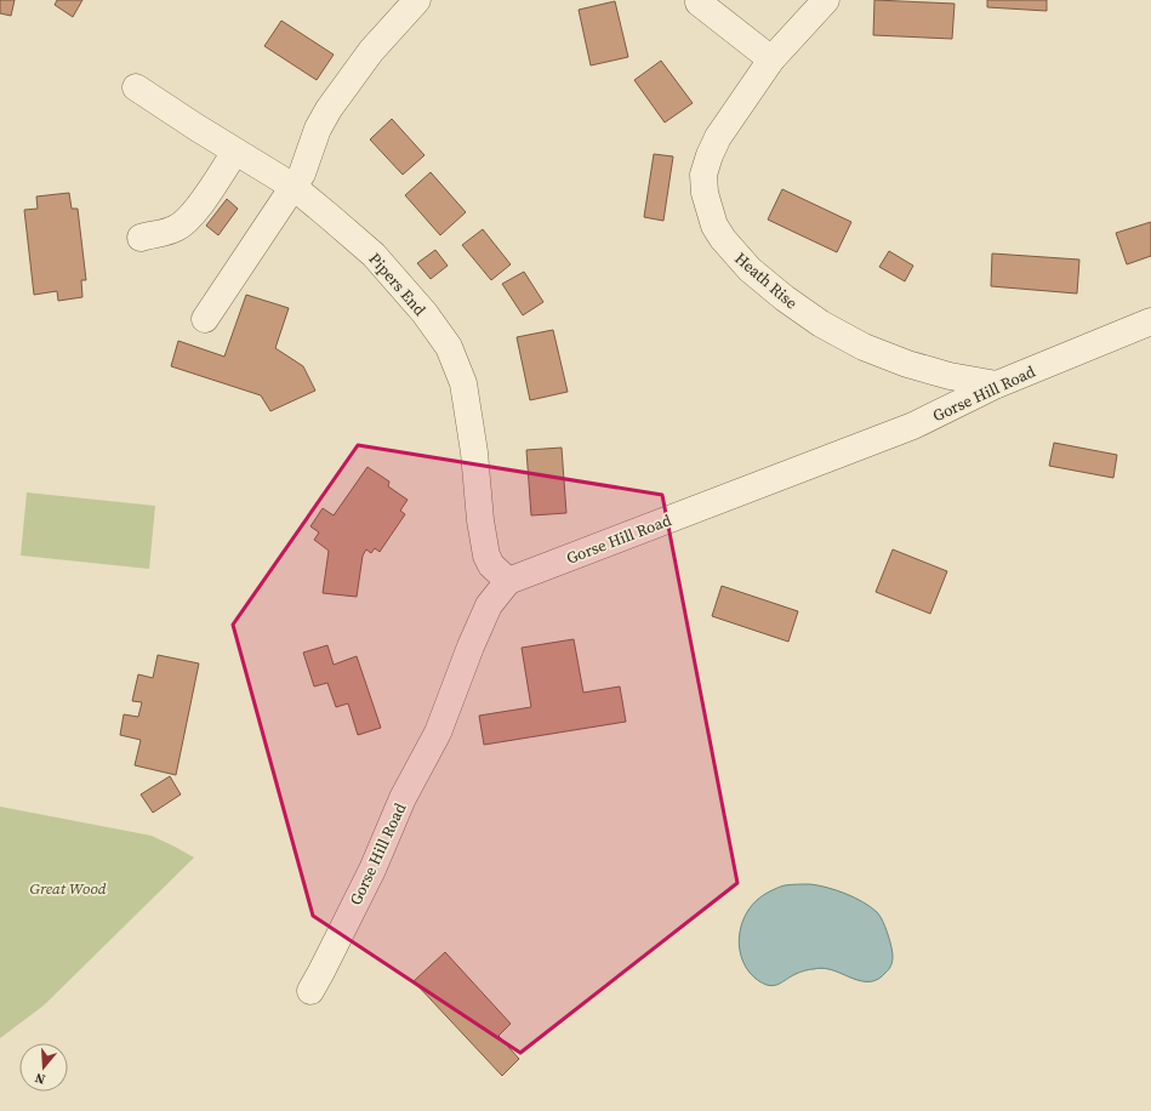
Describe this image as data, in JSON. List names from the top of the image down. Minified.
{"streets":{"street":["Heath Rise","Pipers End","Gorse Hill Road"]},"crossings":[["Heath Rise","Gorse Hill Road"],["Pipers End","Gorse Hill Road"]],"parks":["Great Wood"],"north":"bottom"}
